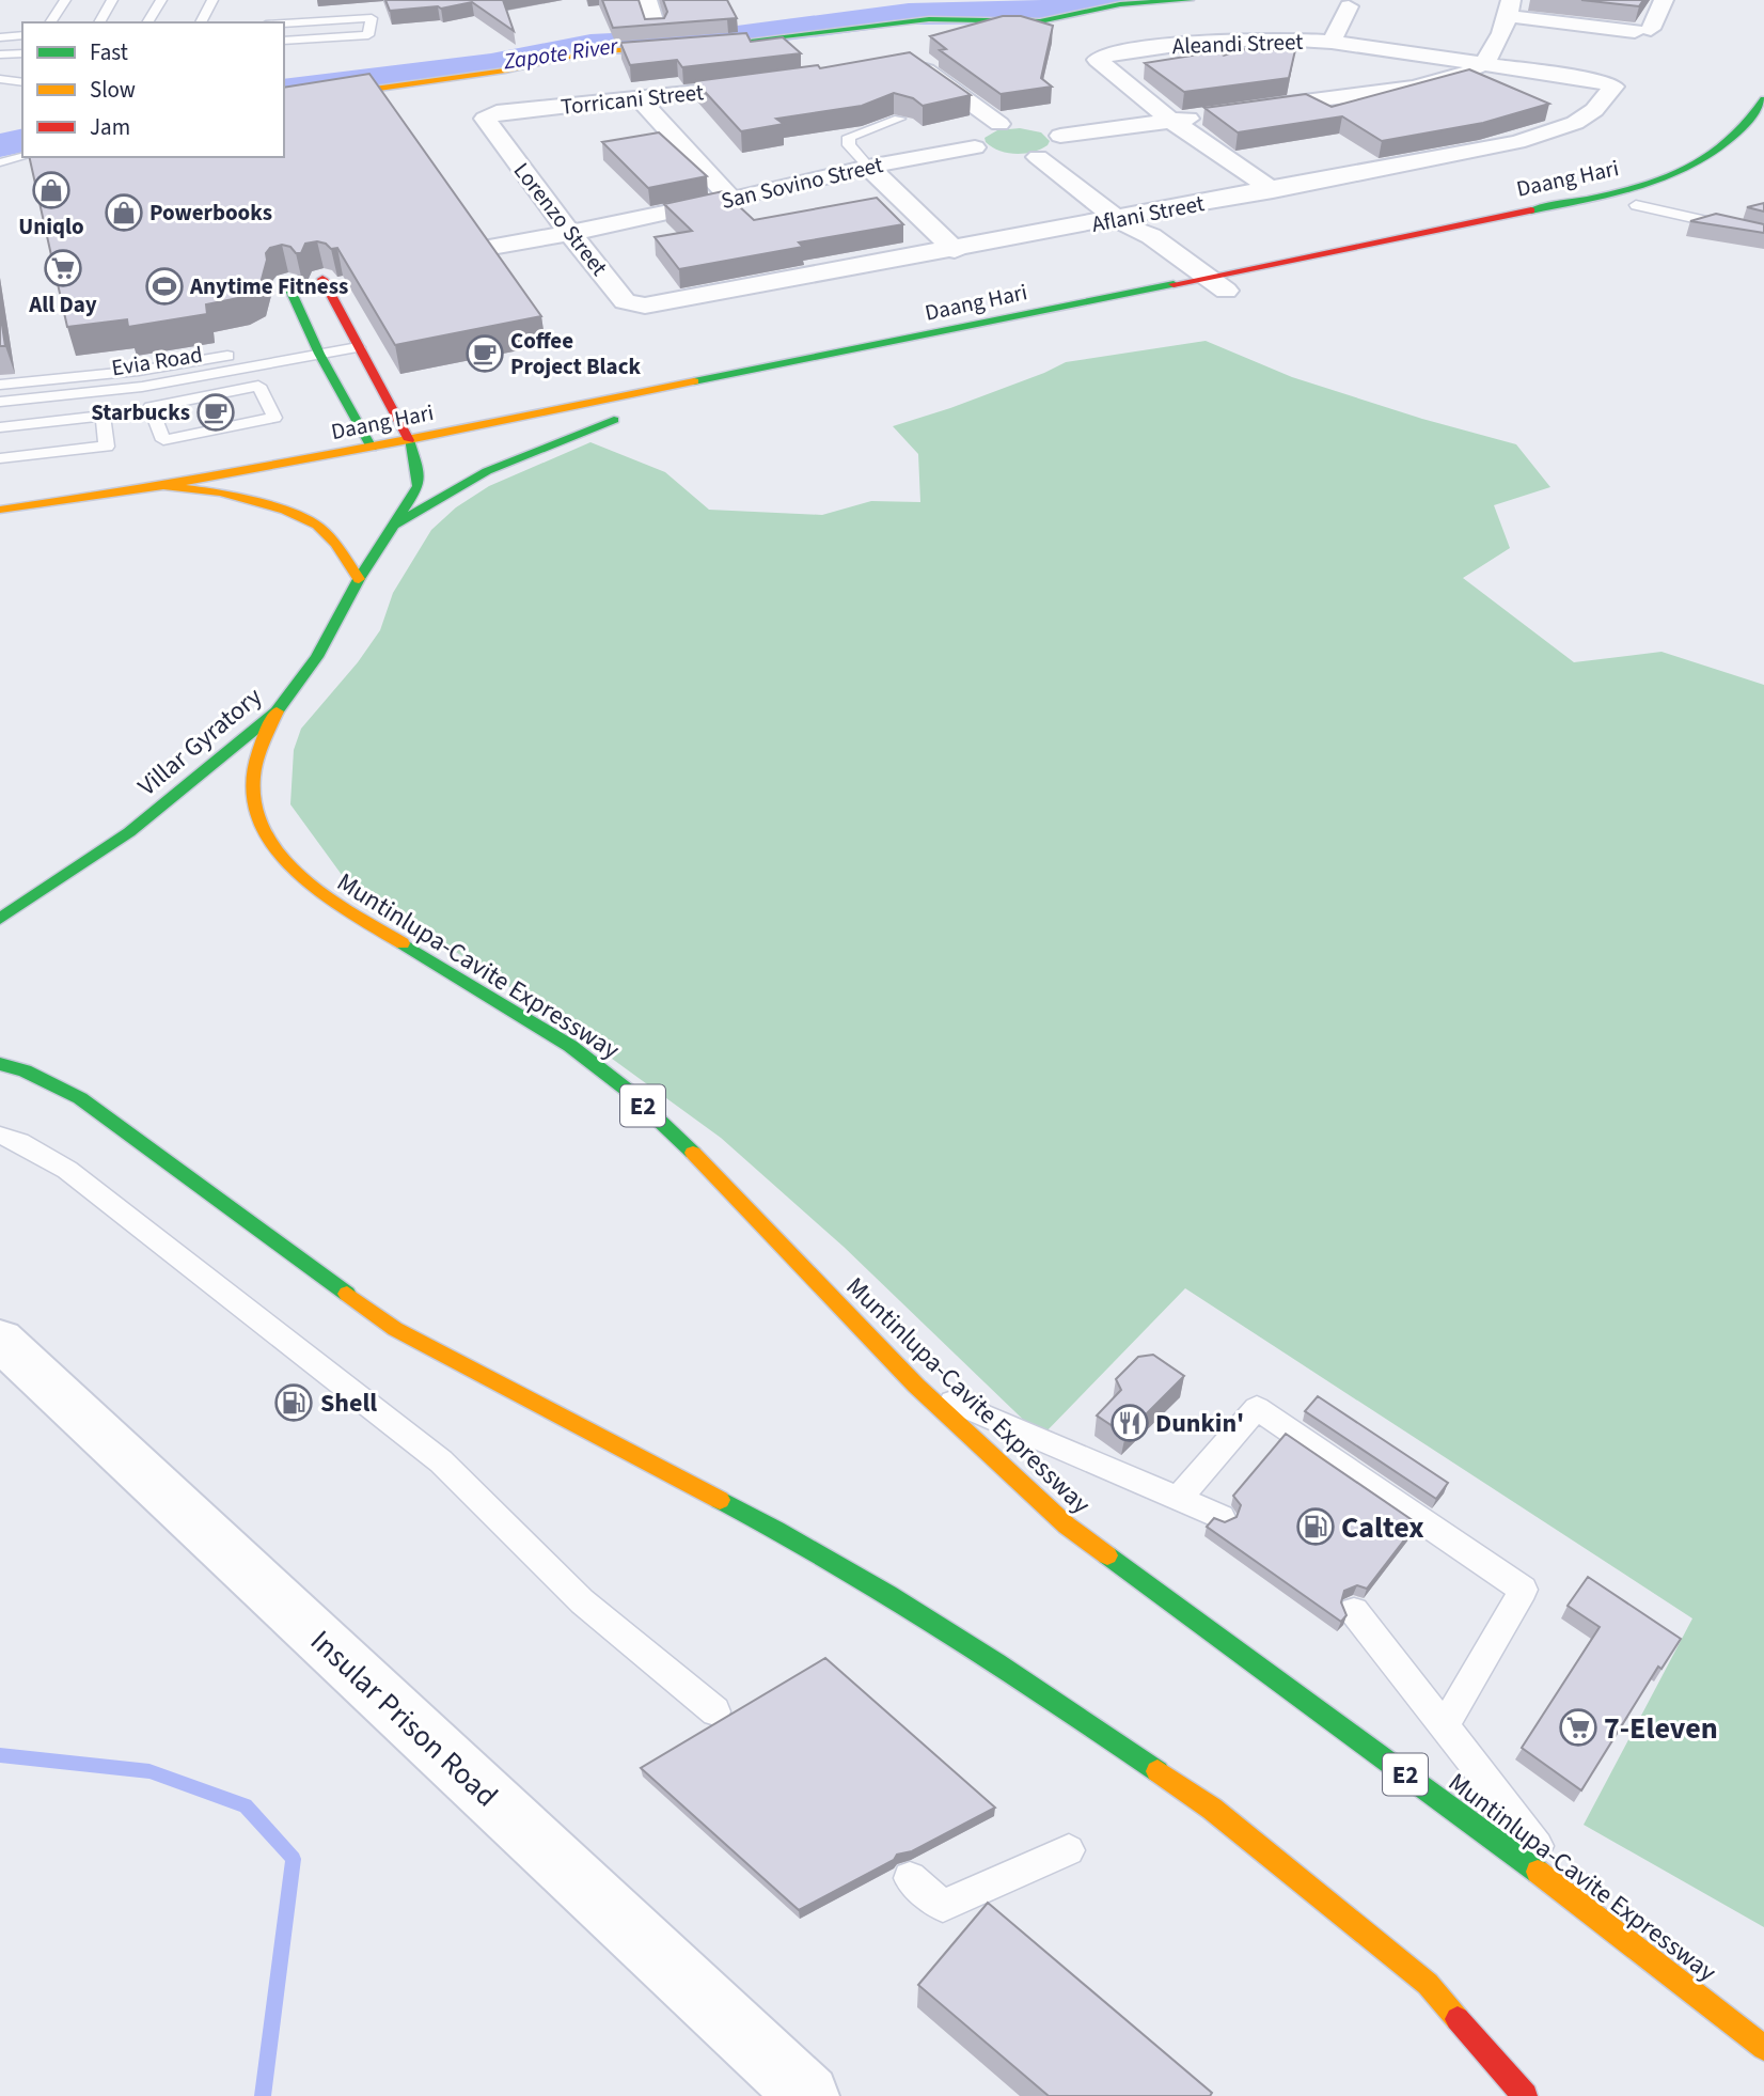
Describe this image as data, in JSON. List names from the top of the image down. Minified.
{"streets":{"main road":["Daang Hari","Villar Gyratory","Muntinlupa-Cavite Expressway","E2"],"street":["Aleandi Street","Torricani Street","San Sovino Street","Aflani Street","Lorenzo Street","Insular Prison Road"],"lane":["Evia Road"]},"crossings":[["Aleandi Street","Aflani Street"],["Torricani Street","Lorenzo Street"],["Daang Hari","Villar Gyratory"],["San Sovino Street","Lorenzo Street"],["Aflani Street","Lorenzo Street"],["Villar Gyratory","Muntinlupa-Cavite Expressway"]],"water":["Zapote River"],"places":{"shop":["Uniqlo","Powerbooks"],"supermarket":["All Day","7-Eleven"],"sports":["Anytime Fitness"],"cafe":["Coffee Project Black","Starbucks"],"fuel station":["Shell","Caltex"],"restaurant":["Dunkin'"]},"legend":["Fast","Slow","Jam"]}
